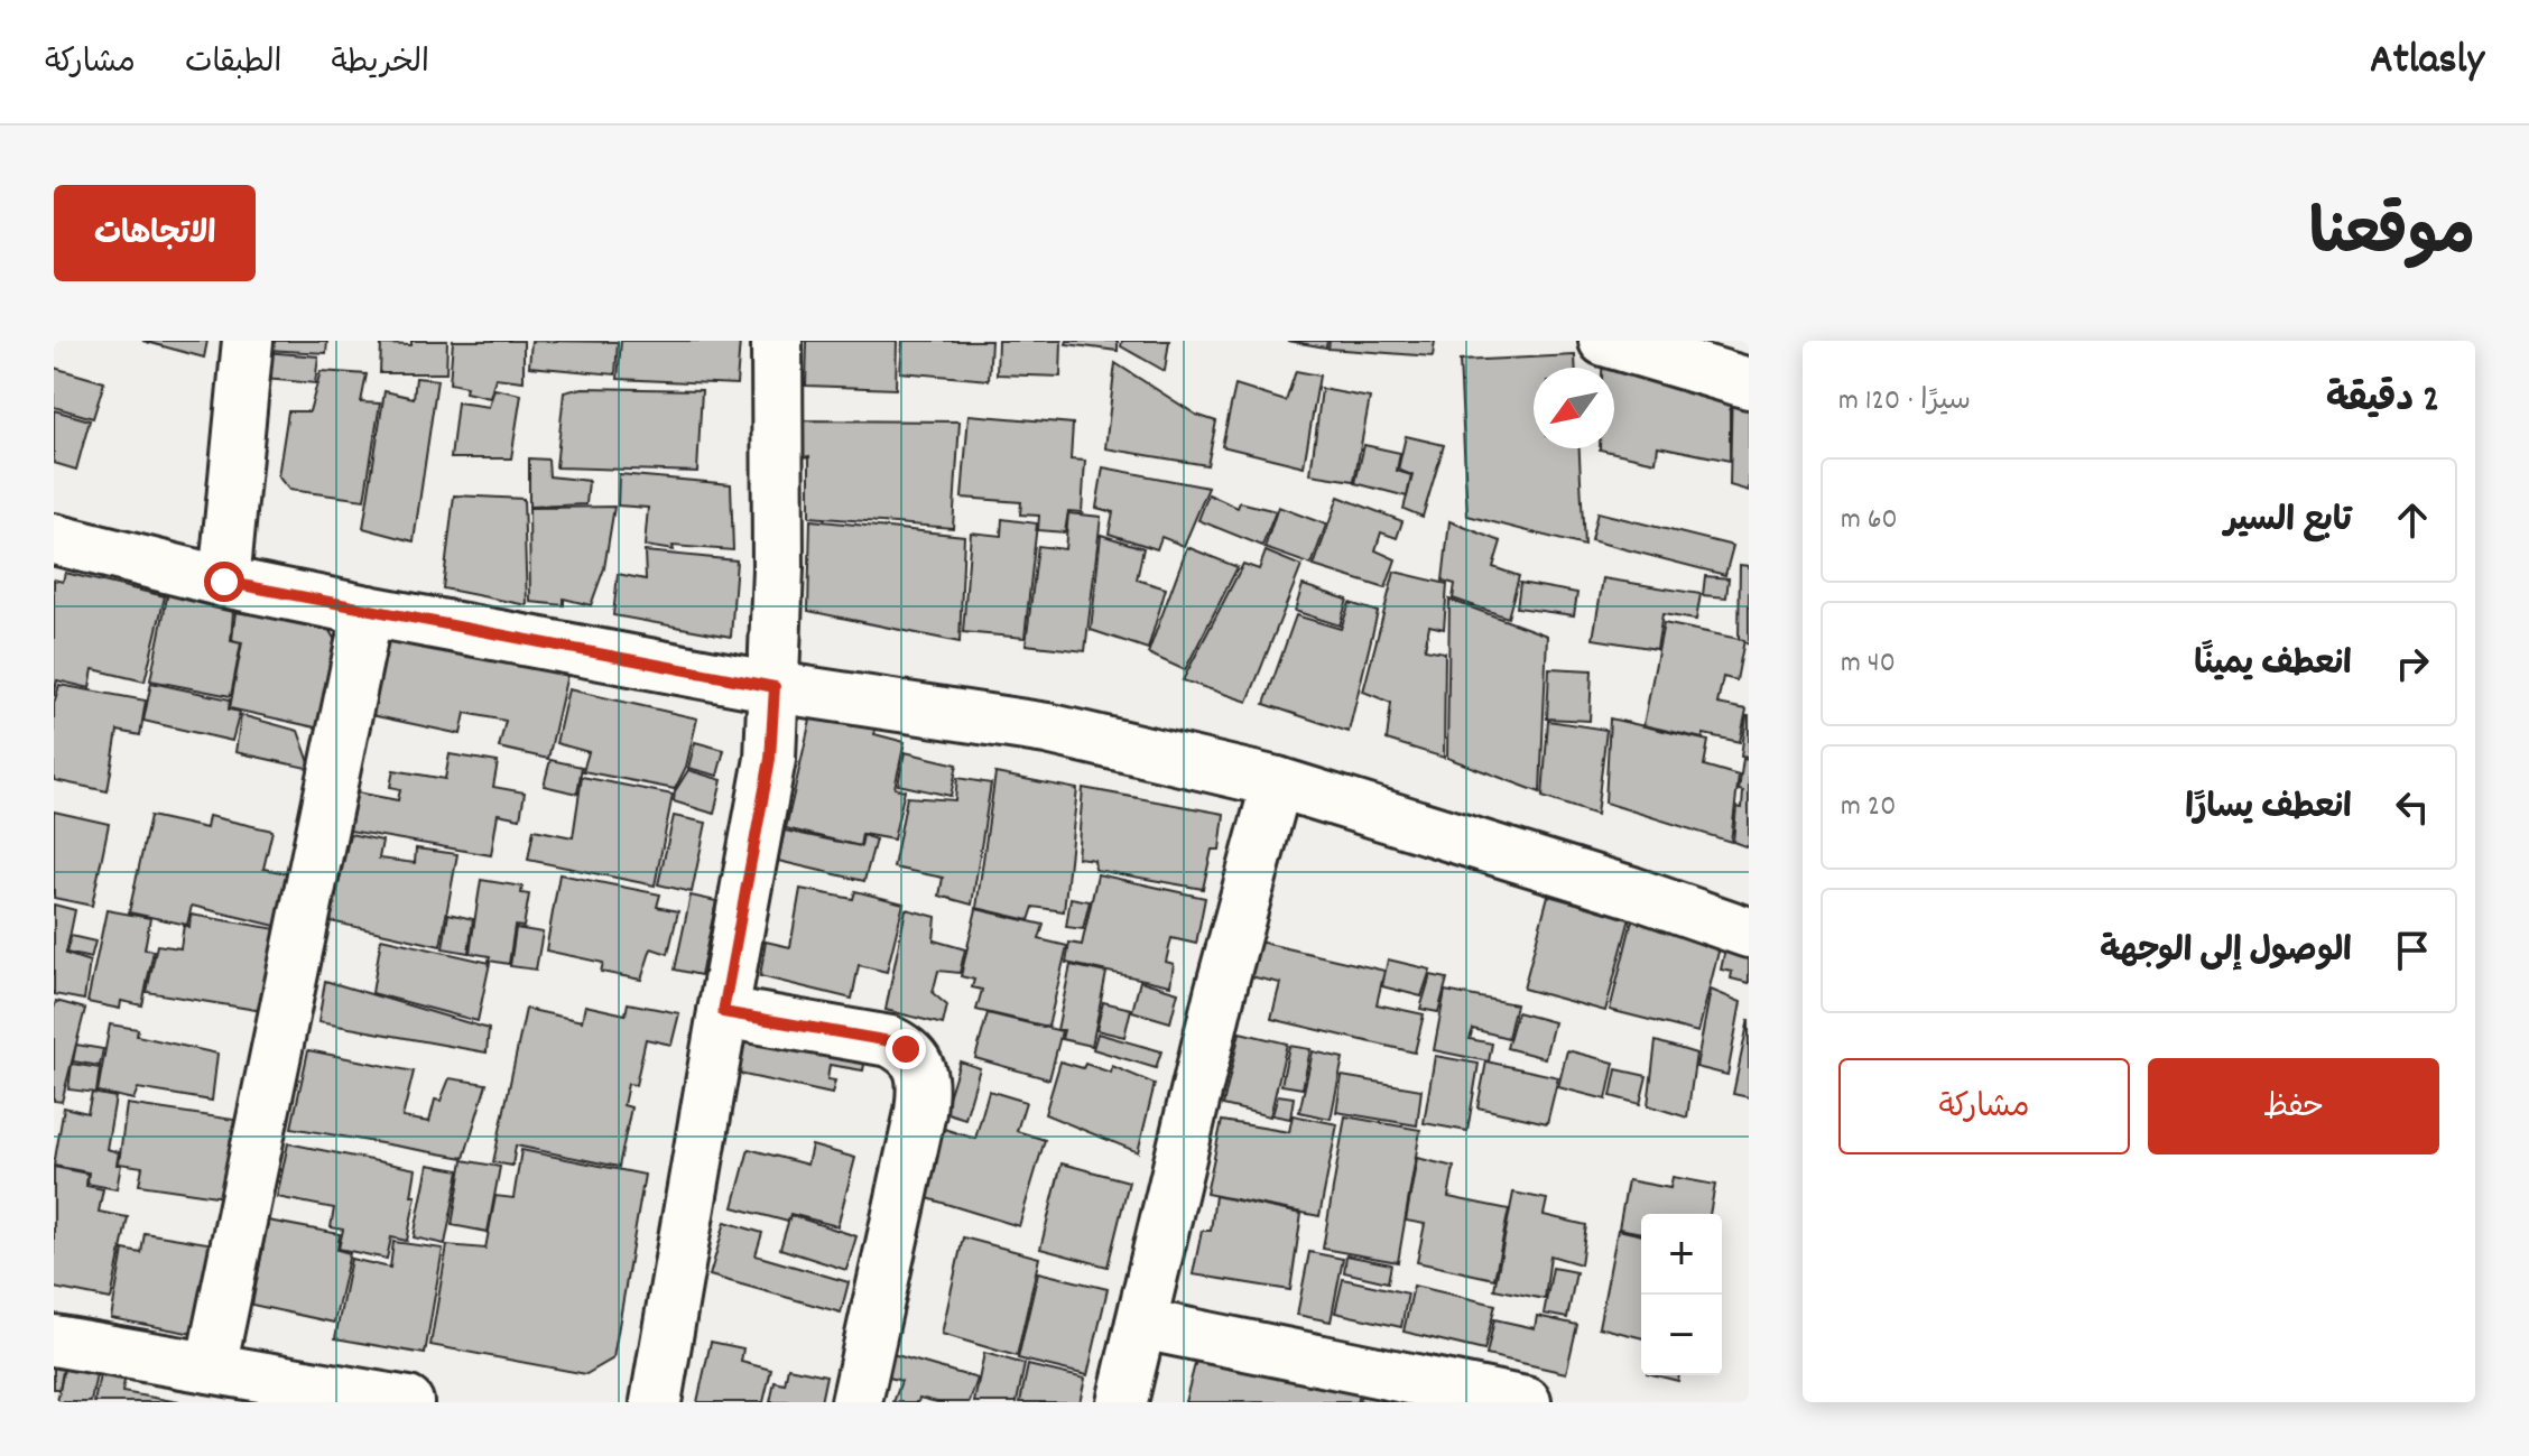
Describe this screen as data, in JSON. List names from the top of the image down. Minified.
{"north":"bottom left","page":{"header":"Atlasly","nav":["الخريطة","الطبقات","مشاركة"],"title":"موقعنا","buttons":["الاتجاهات",["حفظ","مشاركة"]],"heading":["2 دقيقة","سيرًا · 120 m"],"list":[["تابع السير","60 m"],["انعطف يمينًا","40 m"],["انعطف يسارًا","20 m"],"الوصول إلى الوجهة"],"map_buttons":["+","−"]}}
